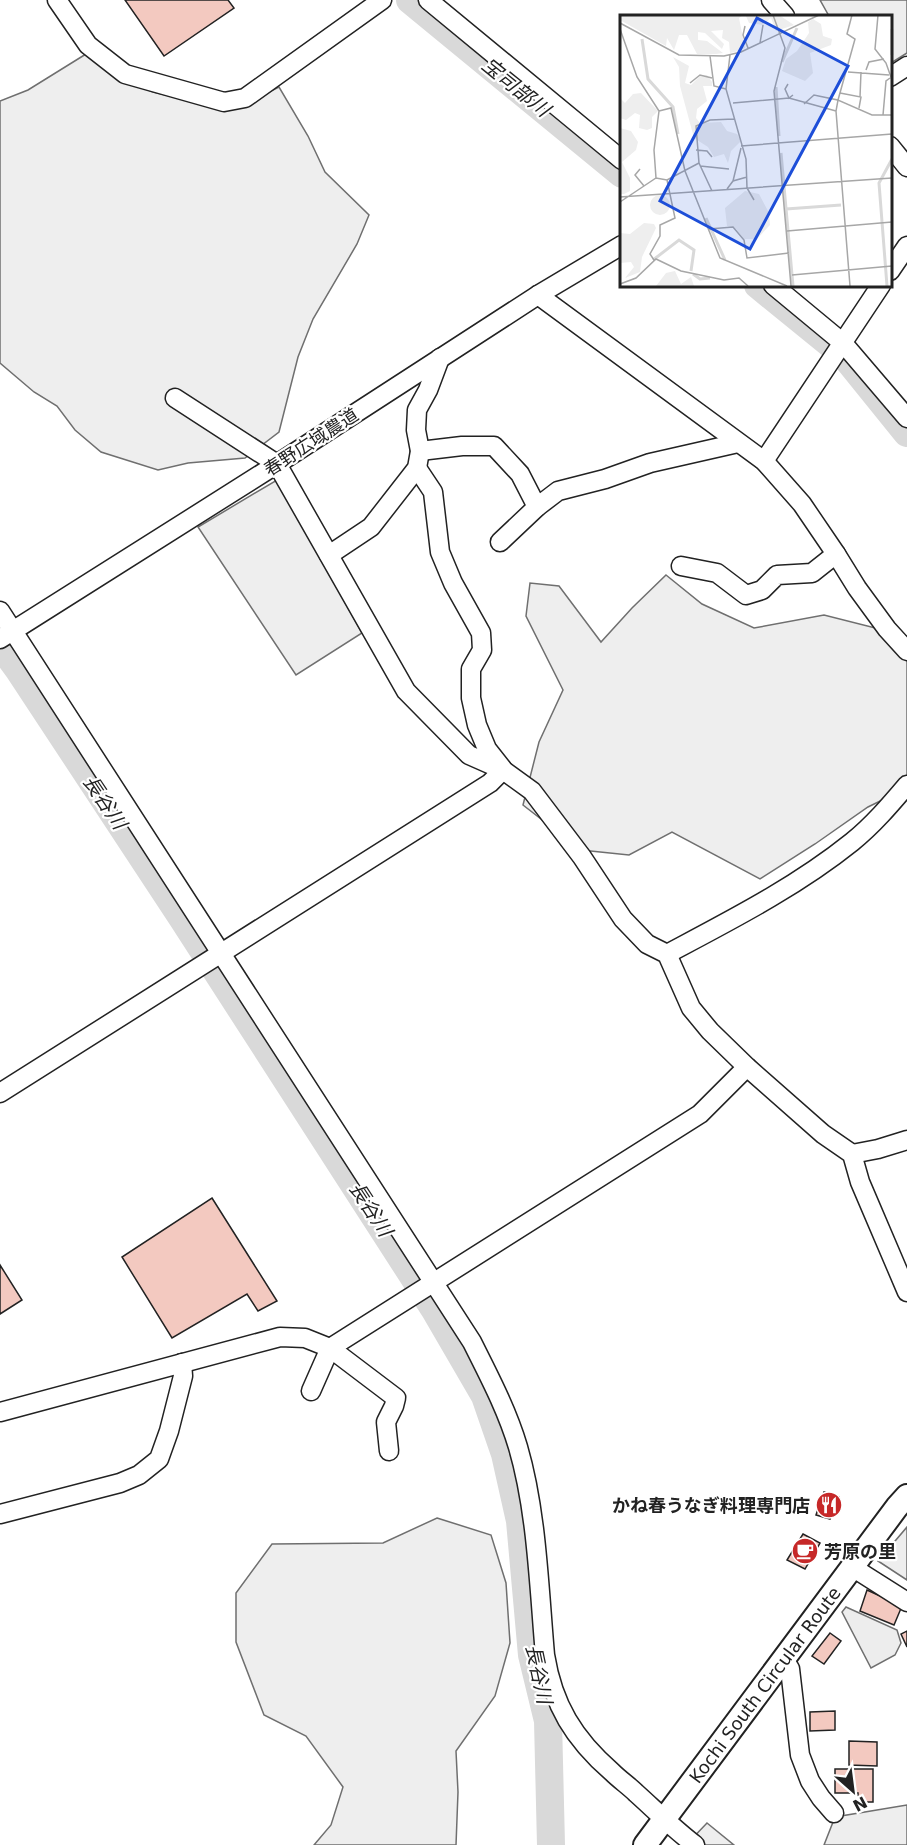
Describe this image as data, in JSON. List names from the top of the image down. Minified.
{"streets":{"main road":["Kochi South Circular Route"],"street":["春野広域農道"]},"water":["宝司部川","長谷川"],"places":{"restaurant":["かね春うなぎ料理専門店"],"cafe":["芳原の里"]},"north":"bottom right"}
